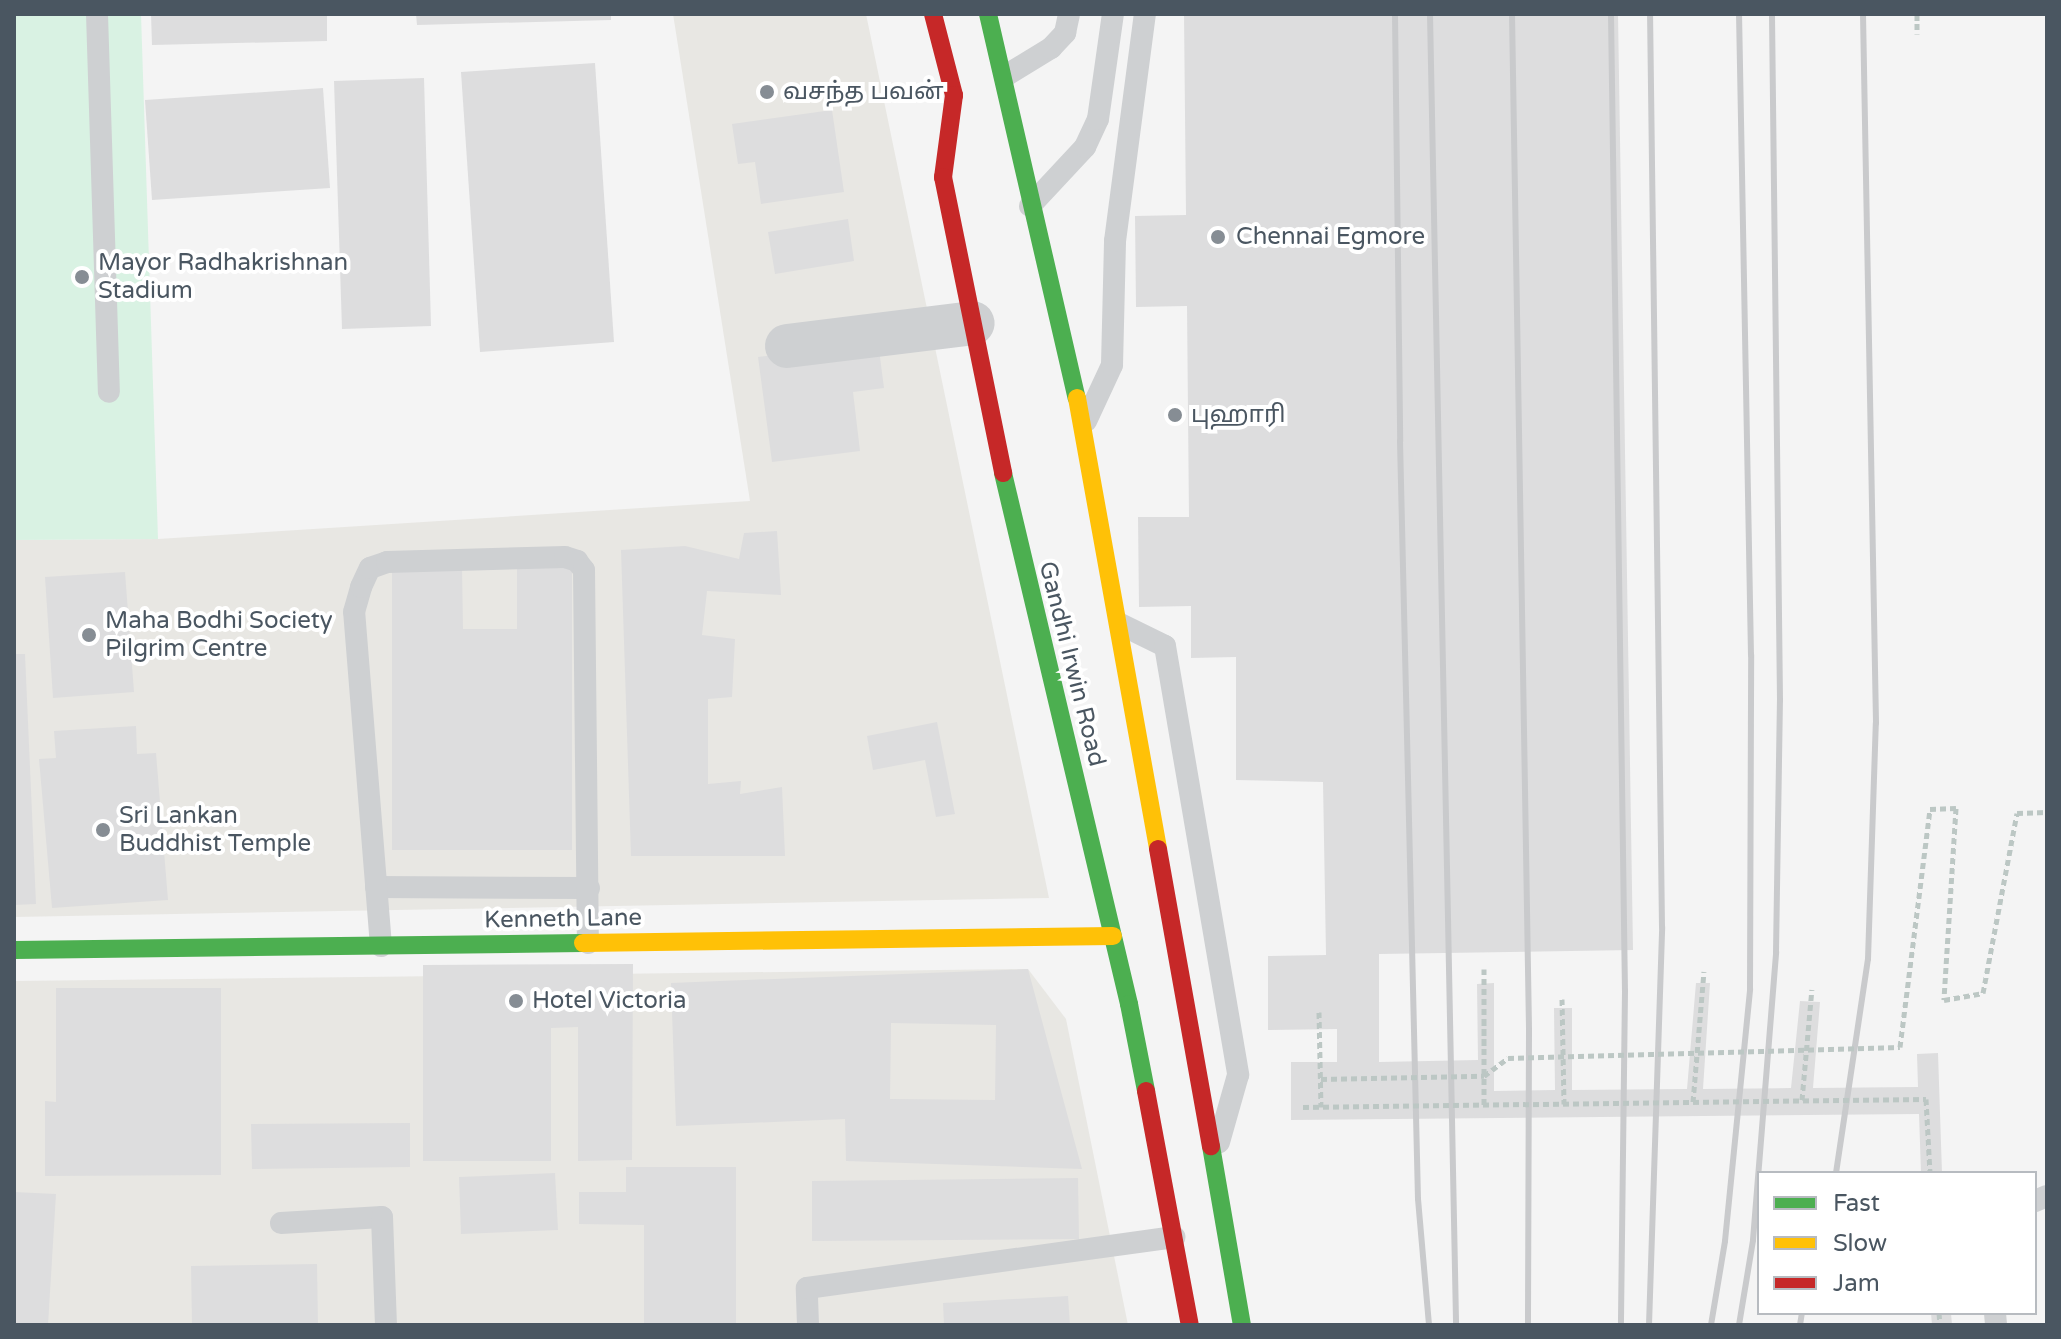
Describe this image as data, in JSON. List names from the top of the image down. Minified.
{"streets":{"main road":["Gandhi Irwin Road","Kenneth Lane"]},"crossings":[["Gandhi Irwin Road","Kenneth Lane"]],"places":["வசந்த பவன்","Chennai Egmore","Mayor Radhakrishnan Stadium","புஹாரி","Maha Bodhi Society Pilgrim Centre","Sri Lankan Buddhist Temple","Hotel Victoria"],"legend":["Fast","Slow","Jam"]}
